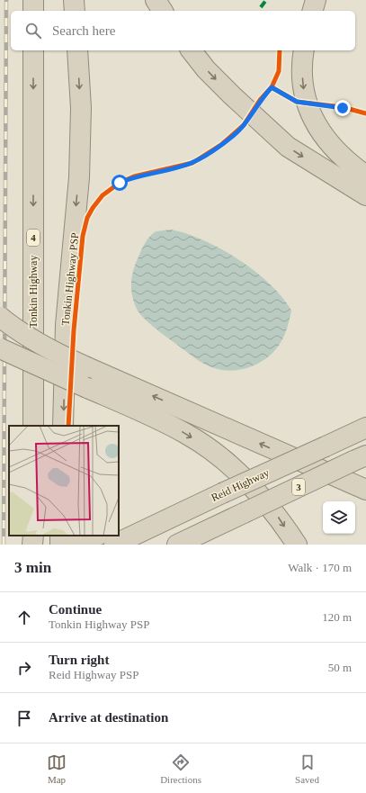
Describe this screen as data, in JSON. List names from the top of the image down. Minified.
{"streets":{"highway":["4","Tonkin Highway","Reid Highway","3"],"cycle path":["Tonkin Highway PSP"]},"page":{"search":"Search here","heading":["3 min","Walk · 170 m"],"list":[["Continue","Tonkin Highway PSP","120 m"],["Turn right","Reid Highway PSP","50 m"],"Arrive at destination"],"nav":["Map","Directions","Saved"]}}
